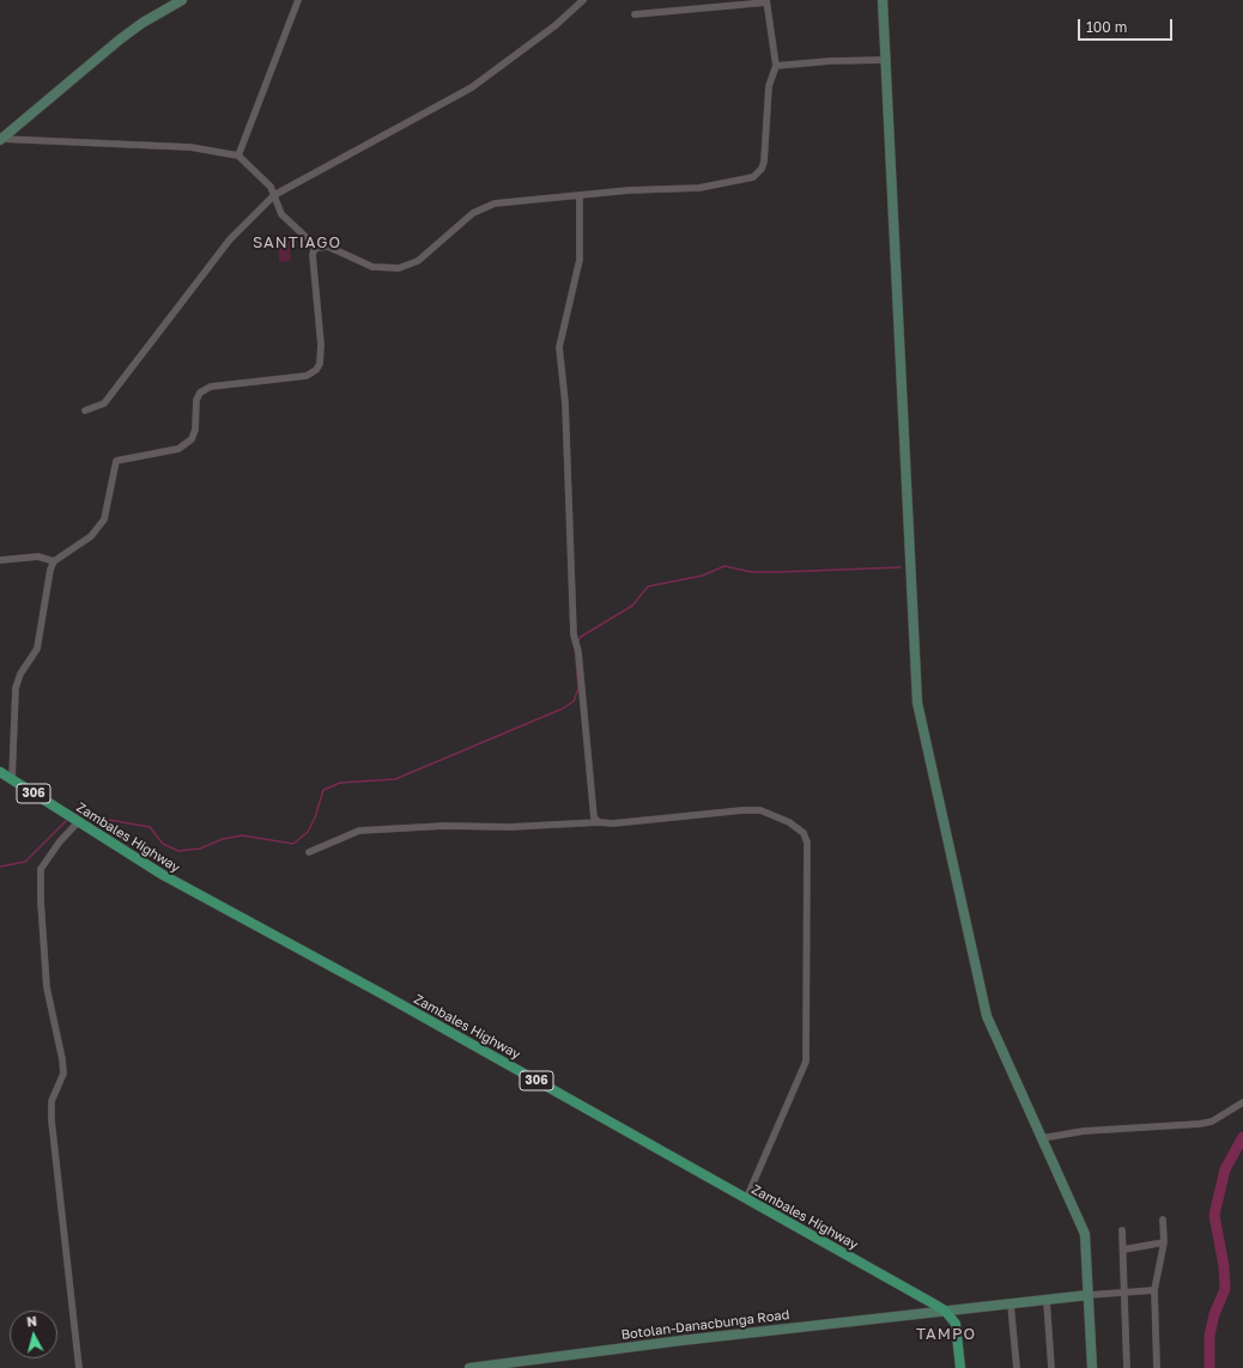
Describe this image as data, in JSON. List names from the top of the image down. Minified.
{"streets":{"main road":["306","Zambales Highway"],"street":["Botolan-Danacbunga Road"]},"crossings":[["Zambales Highway","Botolan-Danacbunga Road"]],"districts":["SANTIAGO","TAMPO"],"scale_bar":"100 m","north":"top"}
